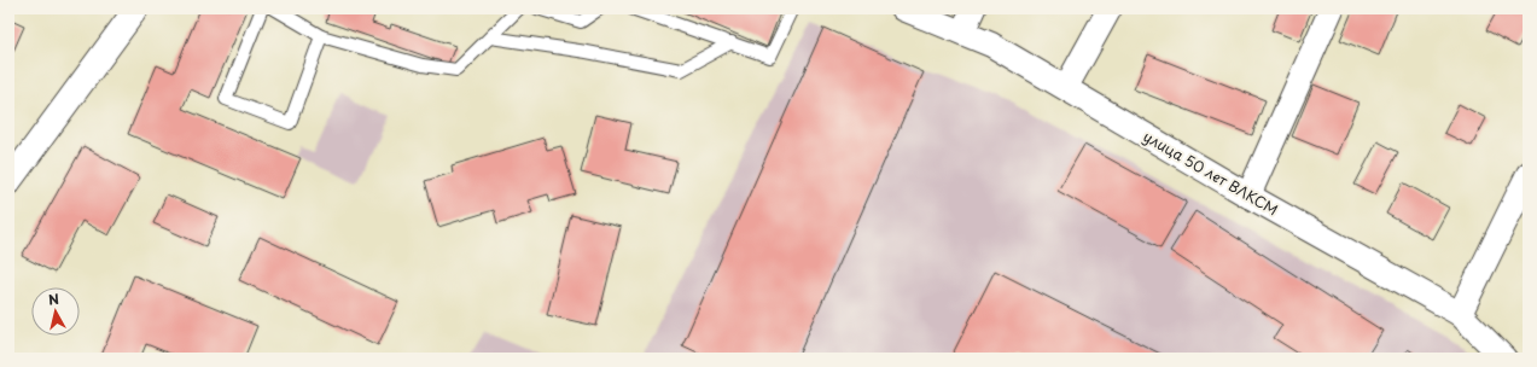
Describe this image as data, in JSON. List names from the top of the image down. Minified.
{"streets":{"street":["улица 50 лет ВЛКСМ"]},"north":"top"}
